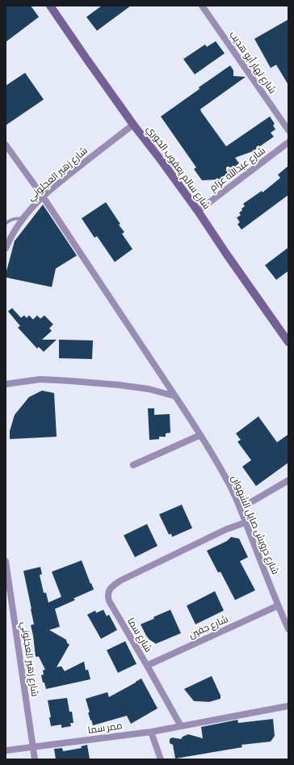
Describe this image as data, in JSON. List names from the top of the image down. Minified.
{"streets":{"street":["شارع نهار أبو هديب","شارع سالم يعقوب الخوري","شارع عبدالله عزام","شارع زهير العجلوني","شارع درويش صايل الشهوان","شارع جفين","شارع سما","ممر سما"]},"crossings":[["شارع سالم يعقوب الخوري","شارع عبدالله عزام"],["شارع سالم يعقوب الخوري","شارع زهير العجلوني"],["شارع زهير العجلوني","شارع درويش صايل الشهوان"],["شارع زهير العجلوني","ممر سما"],["شارع درويش صايل الشهوان","شارع جفين"],["شارع درويش صايل الشهوان","شارع سما"],["شارع جفين","شارع سما"],["شارع سما","ممر سما"]]}
